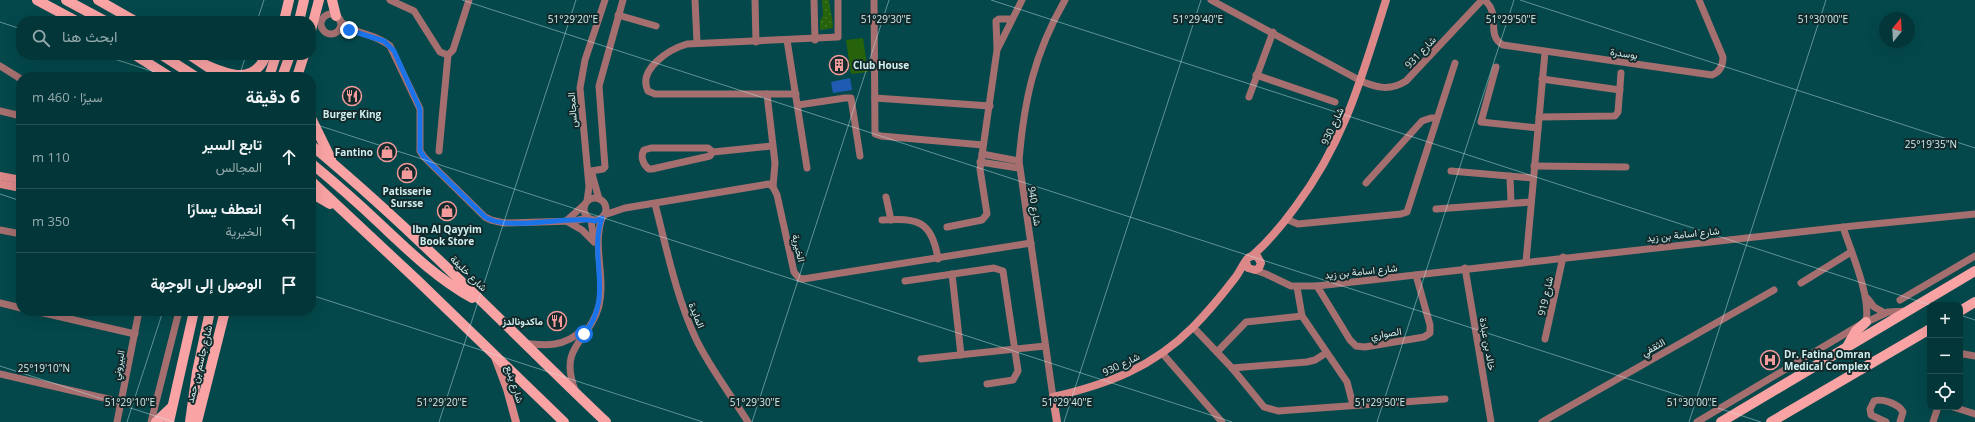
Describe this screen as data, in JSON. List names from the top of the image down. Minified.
{"streets":{"main road":["شارع خليفة","شارع جاسم بن حمد"],"street":["شارع 931","بوسدرة","المجالس","شارع 930","شارع 940","شارع اسامة بن زيد","الخيرية","شارع 919","المايدة","الصواري","خالد بن عبادة","الثقفي","البيروني","شارع ينبع"]},"crossings":[["شارع 931","بوسدرة"],["شارع 931","شارع 930"],["شارع 930","شارع 940"],["شارع 930","شارع اسامة بن زيد"],["شارع 940","الخيرية"],["شارع اسامة بن زيد","شارع 919"],["شارع اسامة بن زيد","الصواري"],["شارع اسامة بن زيد","خالد بن عبادة"]],"places":{"building":["Club House"],"restaurant":["Burger King","ماكدونالدز"],"shop":["Fantino","Patisserie Sursse","Ibn Al Qayyim Book Store"],"hospital":["Dr. Fatina Omran Medical Complex"]},"north":"top","page":{"search":"ابحث هنا","heading":["6 دقيقة","سيرًا · 460 m"],"list":[["تابع السير","المجالس","110 m"],["انعطف يسارًا","الخيرية","350 m"],"الوصول إلى الوجهة"],"map_buttons":["+","−"]},"coordinates":["51°29'20\"E","51°29'30\"E","51°29'40\"E","51°29'50\"E","51°30'00\"E","25°19'35\"N","25°19'10\"N","51°29'10\"E"]}
